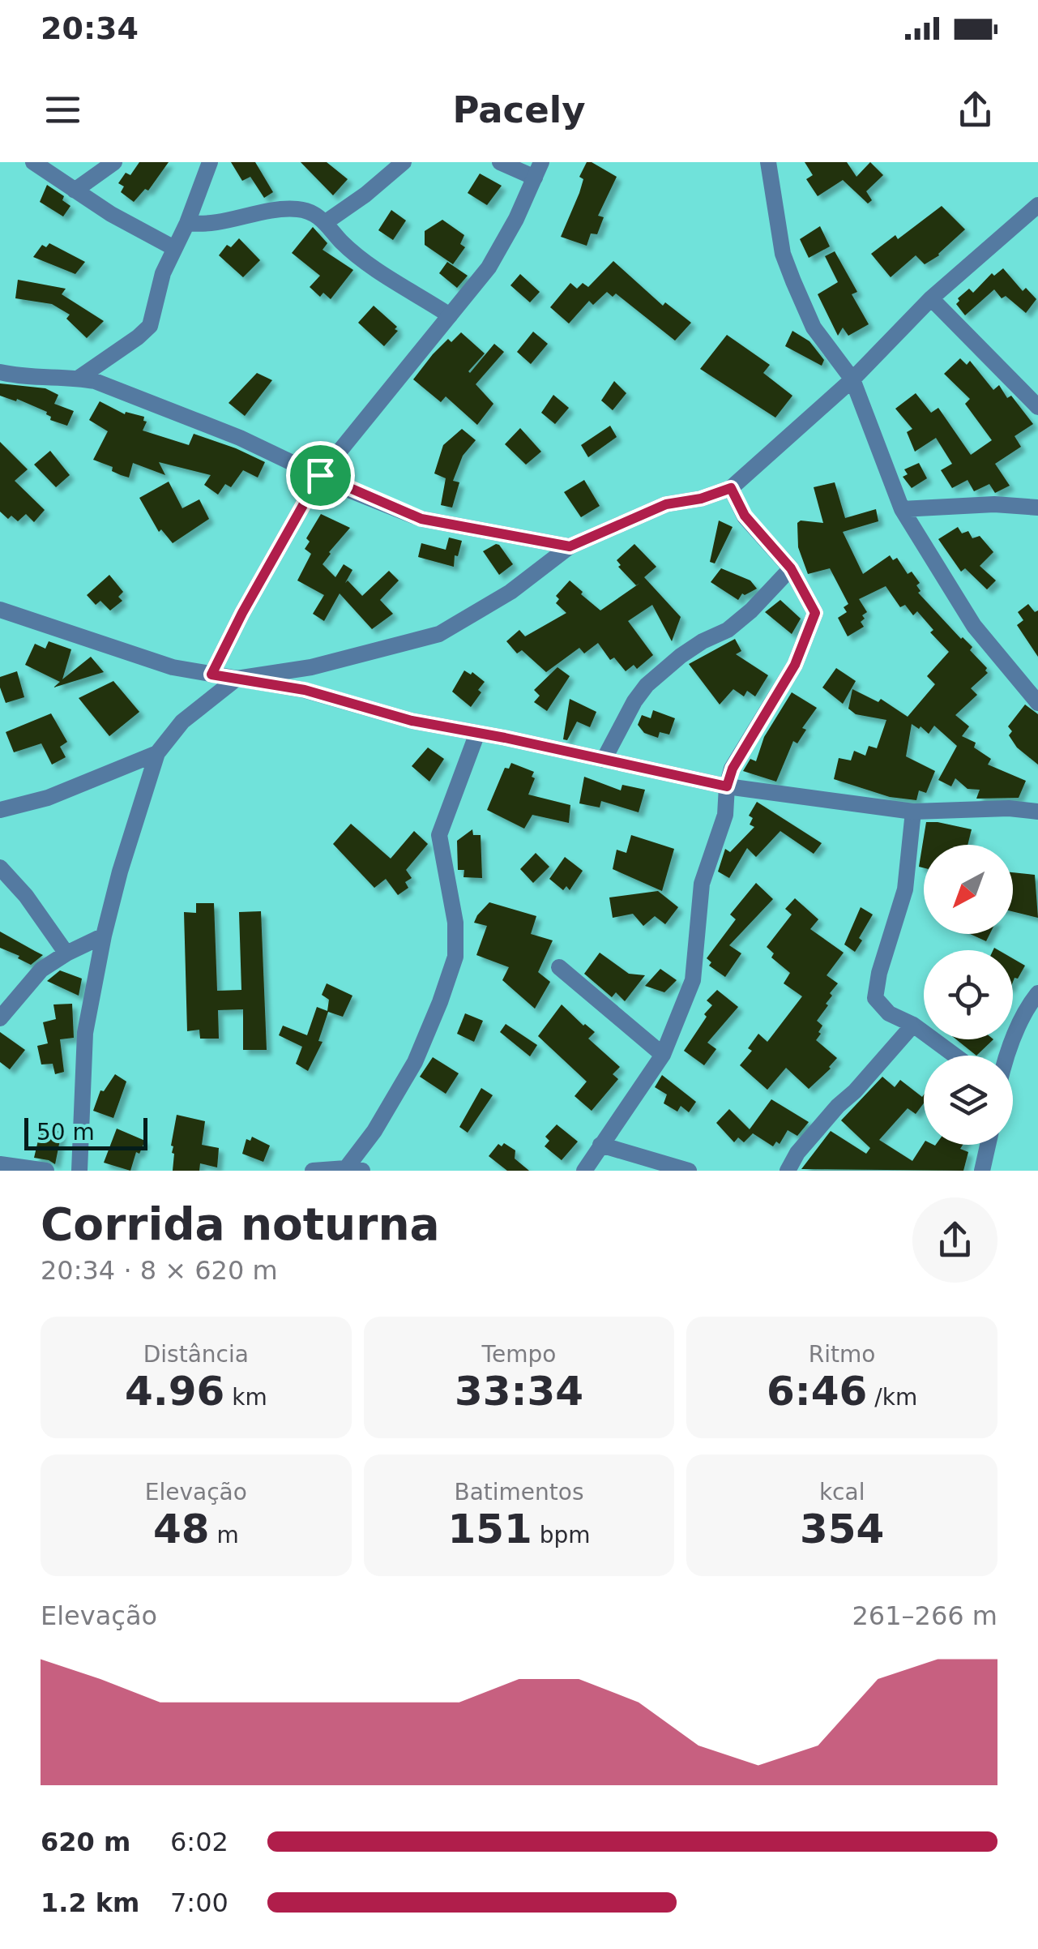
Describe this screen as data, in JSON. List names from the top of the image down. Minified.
{"scale_bar":"50 m","north":"bottom left","page":{"status":"20:34","header":"Pacely","scale":"50 m","heading":["Corrida noturna","20:34 · 8 × 620 m"],"stats":[["Distância","4.96 km"],["Tempo","33:34"],["Ritmo","6:46 /km"],["Elevação","48 m"],["Batimentos","151 bpm"],["kcal","354"]],"chart":["Elevação","261–266 m"],"list":[{"name":"620 m","note":"6:02"},{"name":"1.2 km","note":"7:00"}]}}
